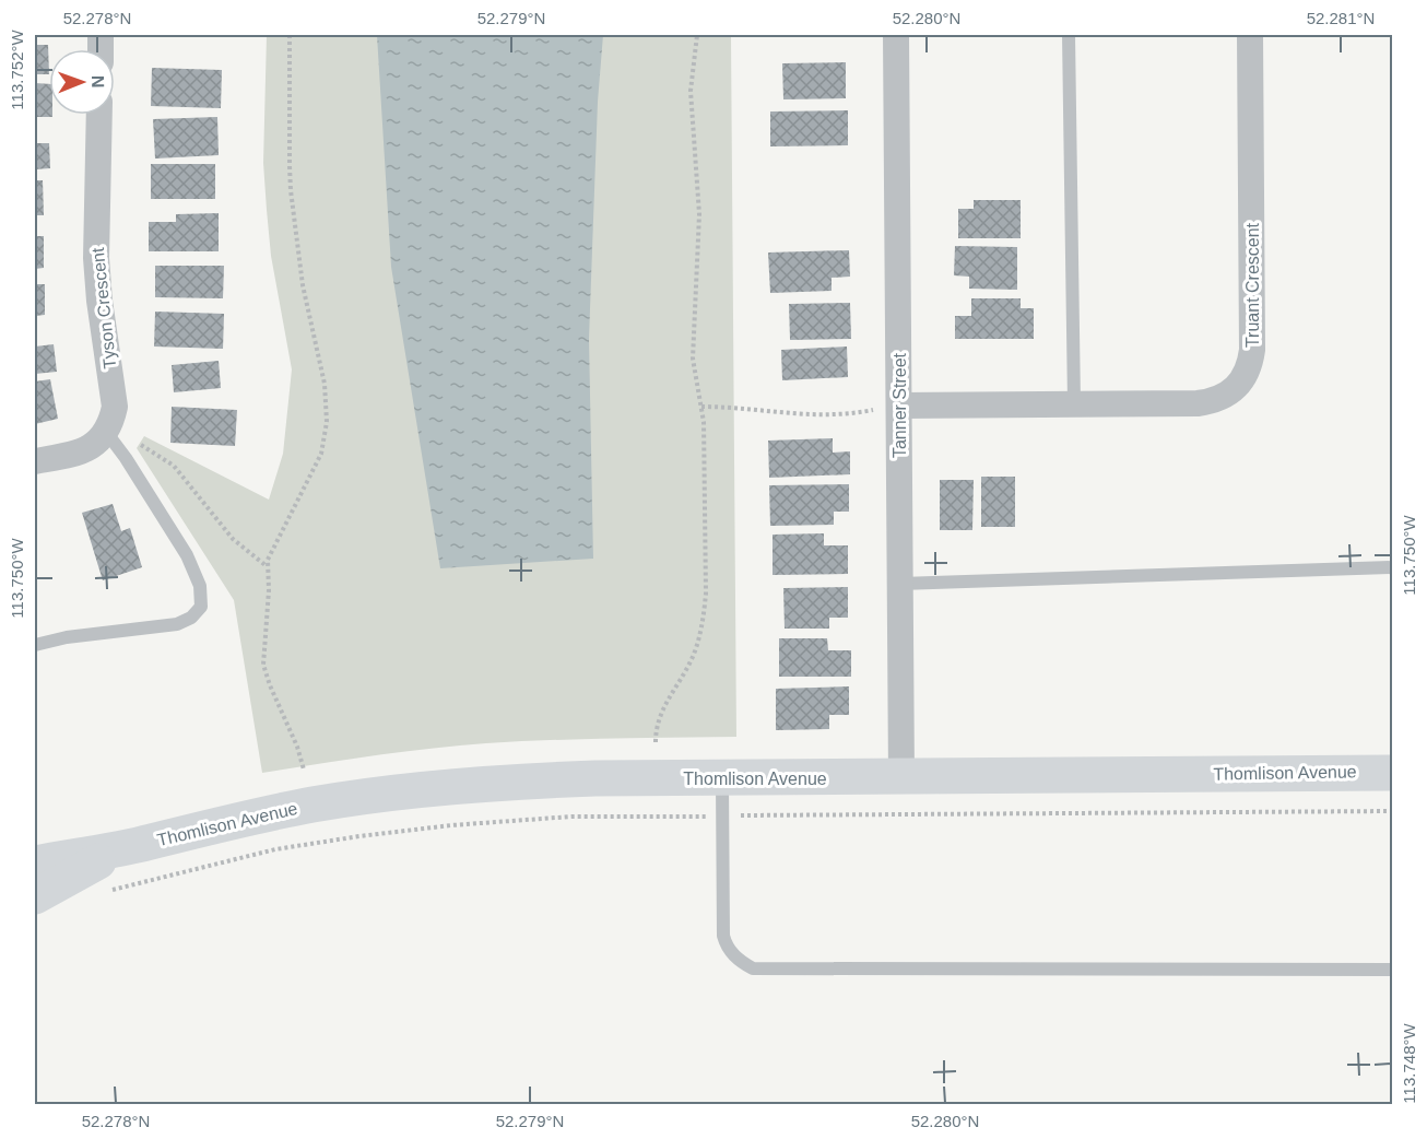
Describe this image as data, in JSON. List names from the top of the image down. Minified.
{"streets":{"street":["Truant Crescent","Tyson Crescent","Tanner Street","Thomlison Avenue"]},"crossings":[["Truant Crescent","Tanner Street"],["Tanner Street","Thomlison Avenue"]],"north":"right","coordinates":["52.278°N","52.279°N","52.280°N","52.281°N","113.752°W","113.750°W","113.748°W"]}
